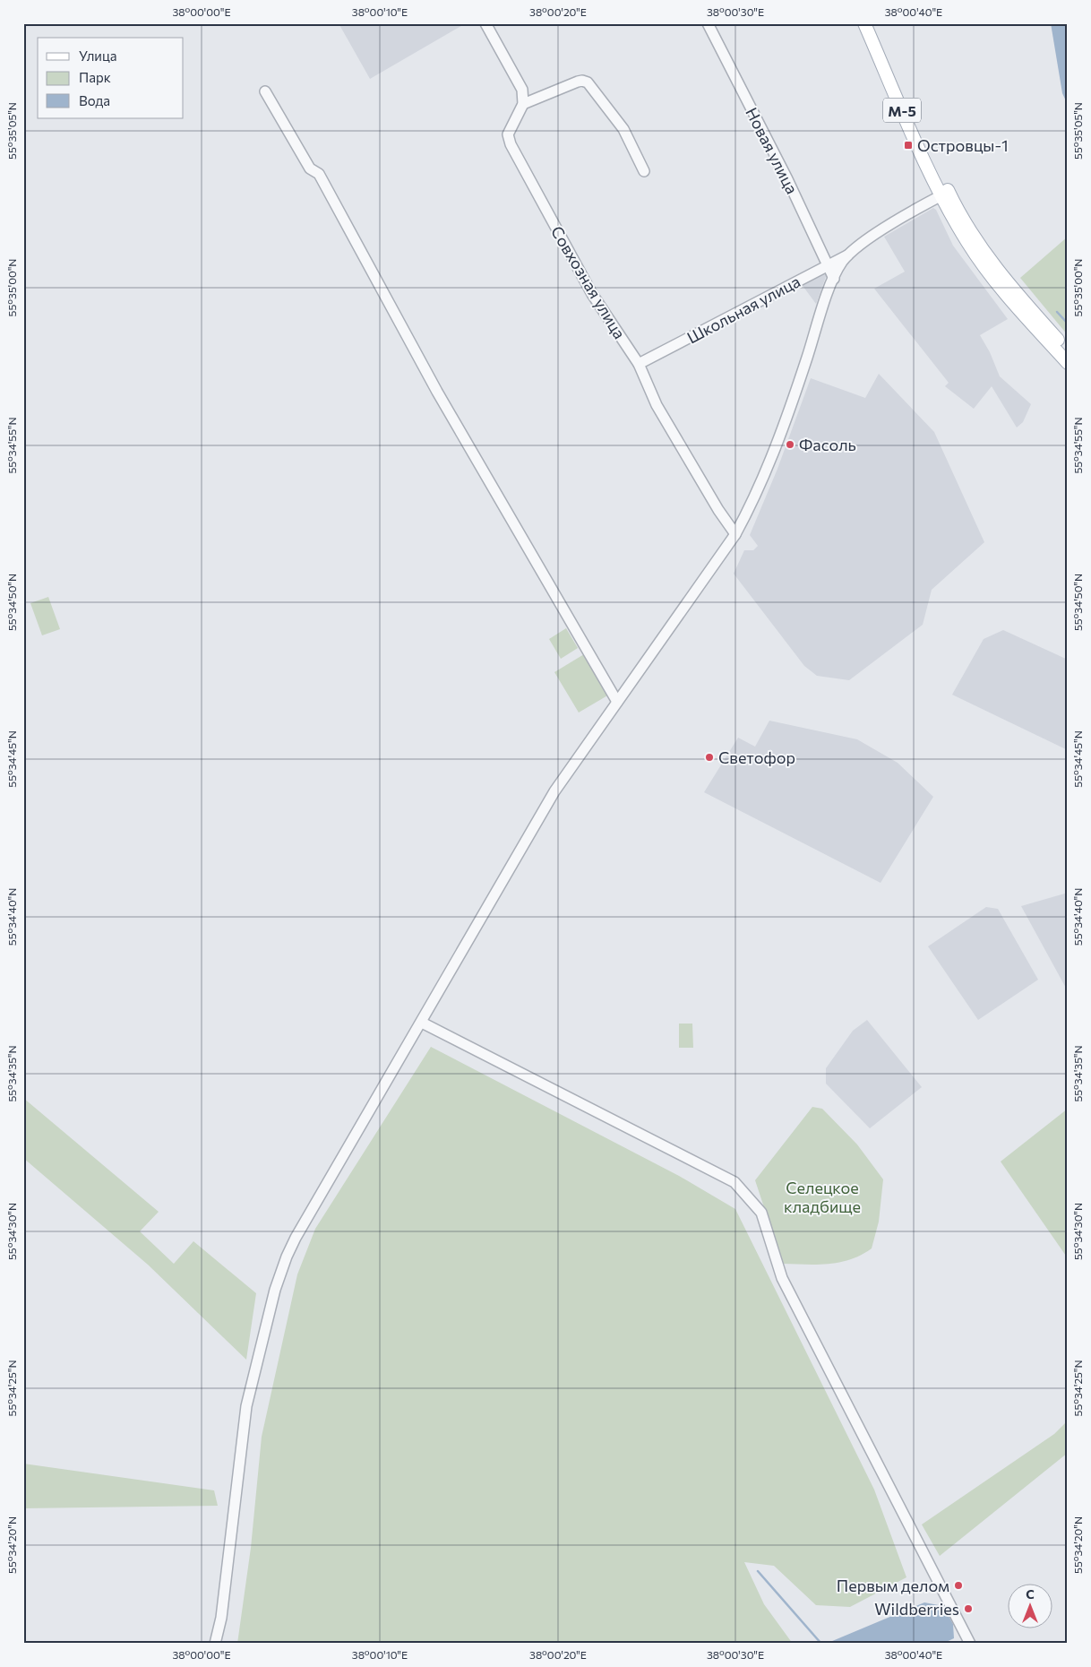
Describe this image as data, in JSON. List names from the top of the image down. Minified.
{"streets":{"main road":["М-5"],"street":["Новая улица","Совхозная улица","Школьная улица"]},"crossings":[["Новая улица","Школьная улица"],["Совхозная улица","Школьная улица"]],"parks":["Селецкое кладбище"],"places":{"transit":["Островцы-1"],"other":["Фасоль","Светофор","Первым делом","Wildberries"]},"legend":["Улица","Парк","Вода"],"north":"top","coordinates":["38°00'00\"E","38°00'10\"E","38°00'20\"E","38°00'30\"E","38°00'40\"E","55°35'05\"N","55°35'00\"N","55°34'55\"N","55°34'50\"N","55°34'45\"N","55°34'40\"N","55°34'35\"N","55°34'30\"N","55°34'25\"N","55°34'20\"N"]}
